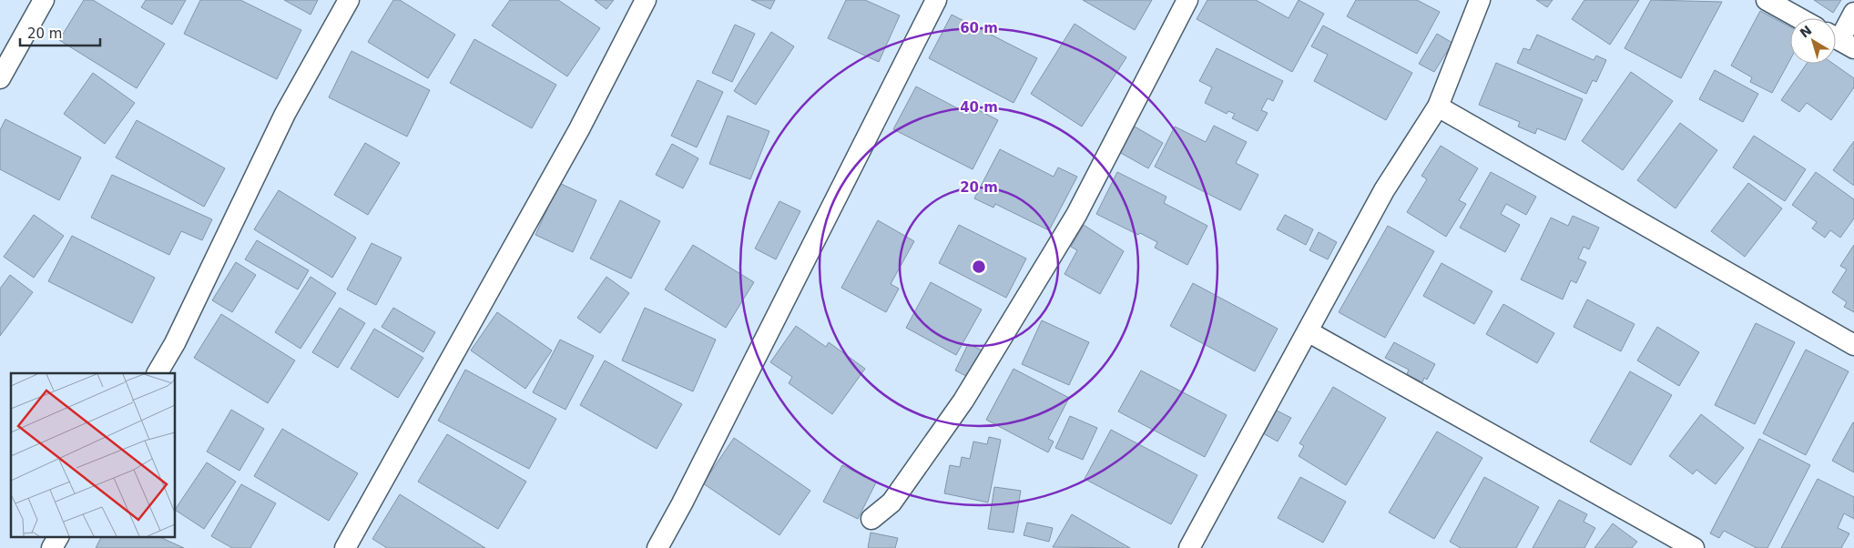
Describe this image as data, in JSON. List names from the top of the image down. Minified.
{"scale_bar":"20 m","north":"top left","rings":["60 m","40 m","20 m"]}
